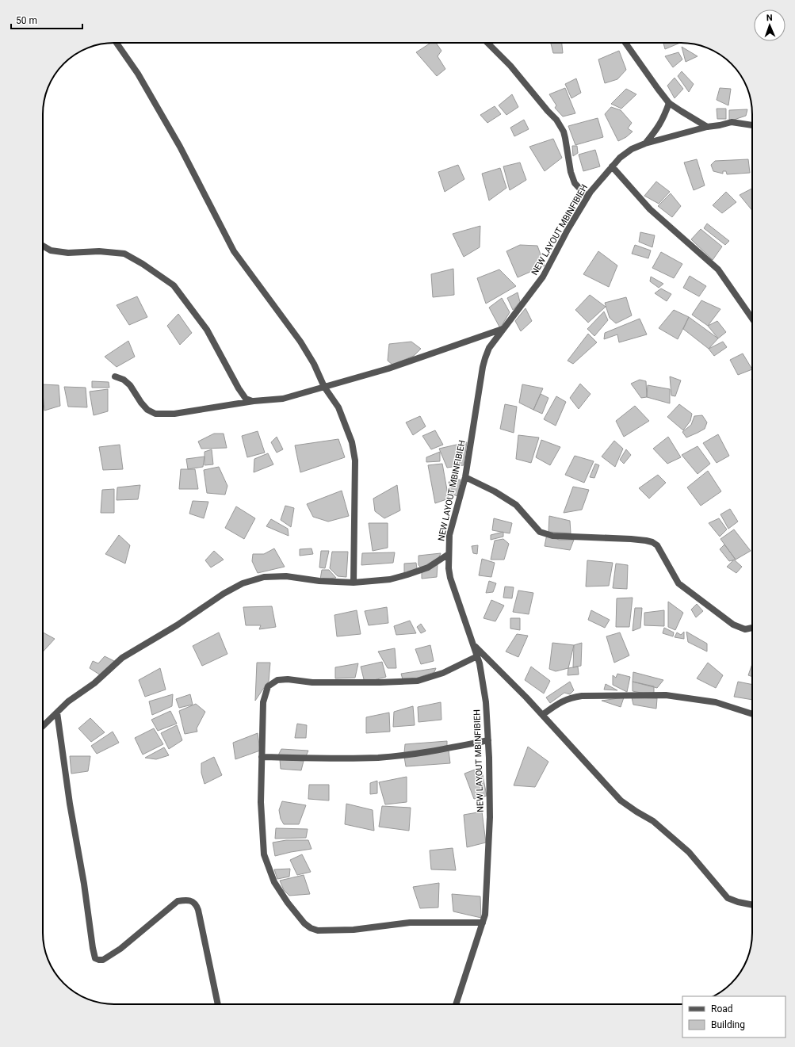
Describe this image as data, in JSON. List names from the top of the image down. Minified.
{"streets":{"street":["NEW LAYOUT MBINFIBIEH"]},"legend":["Road","Building"],"scale_bar":"50 m","north":"top"}
